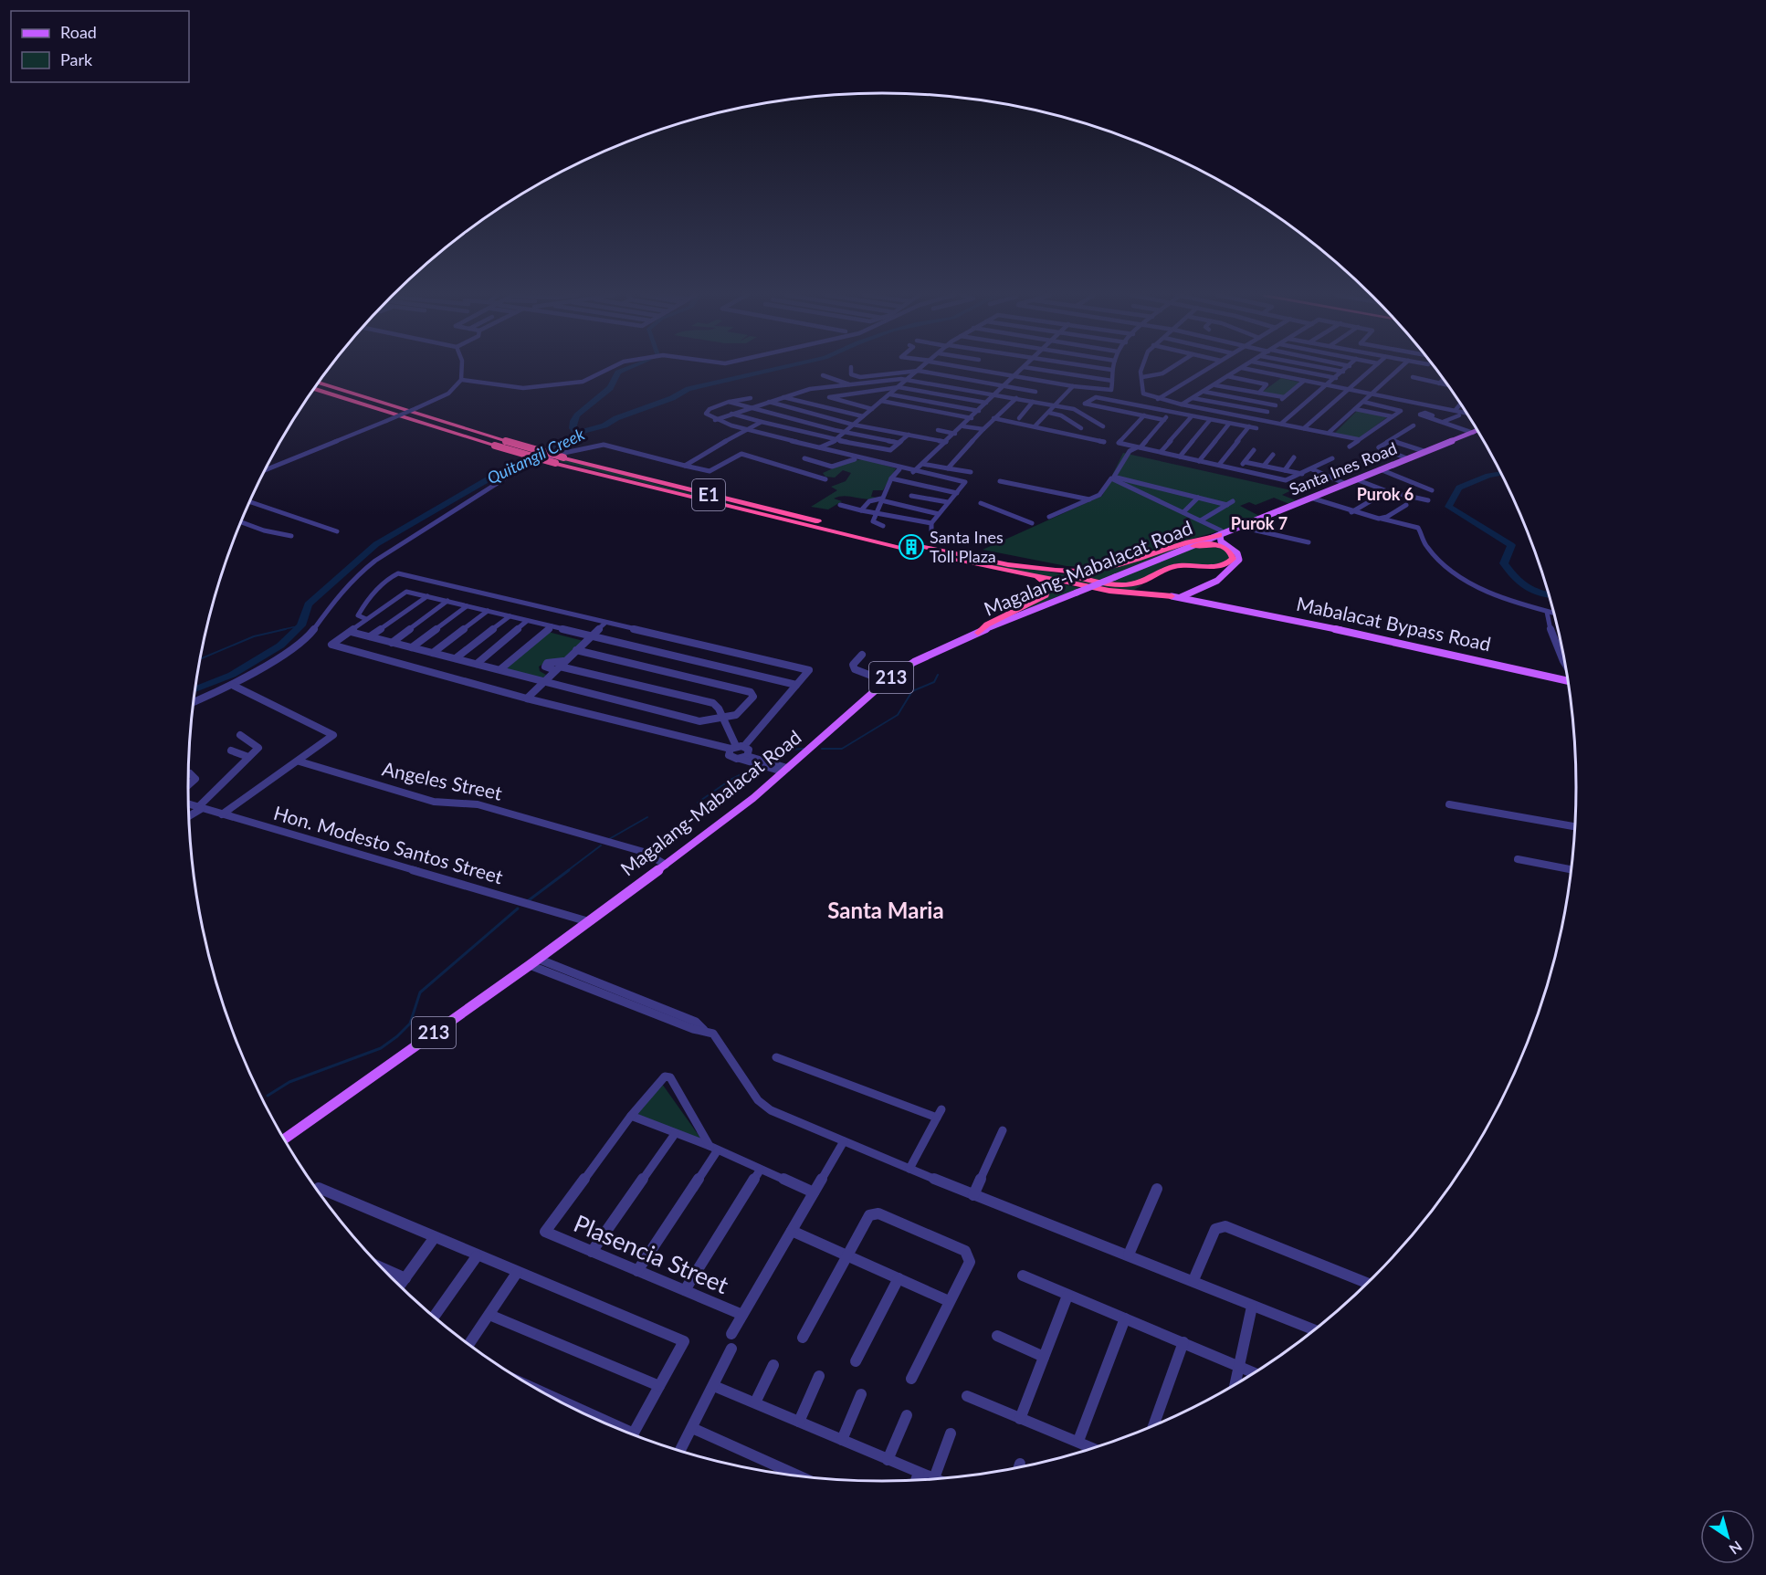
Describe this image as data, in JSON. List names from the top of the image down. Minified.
{"streets":{"highway":["E1"],"main road":["Santa Ines Road","Magalang-Mabalacat Road","Mabalacat Bypass Road","213"],"street":["Angeles Street","Hon. Modesto Santos Street","Plasencia Street"]},"crossings":[["Santa Ines Road","Magalang-Mabalacat Road"],["Santa Ines Road","213"],["Magalang-Mabalacat Road","Angeles Street"],["Magalang-Mabalacat Road","Hon. Modesto Santos Street"]],"districts":["Purok 6","Purok 7","Santa Maria"],"water":["Quitangil Creek"],"places":{"building":["Santa Ines Toll Plaza"]},"legend":["Road","Park"],"north":"bottom right"}
